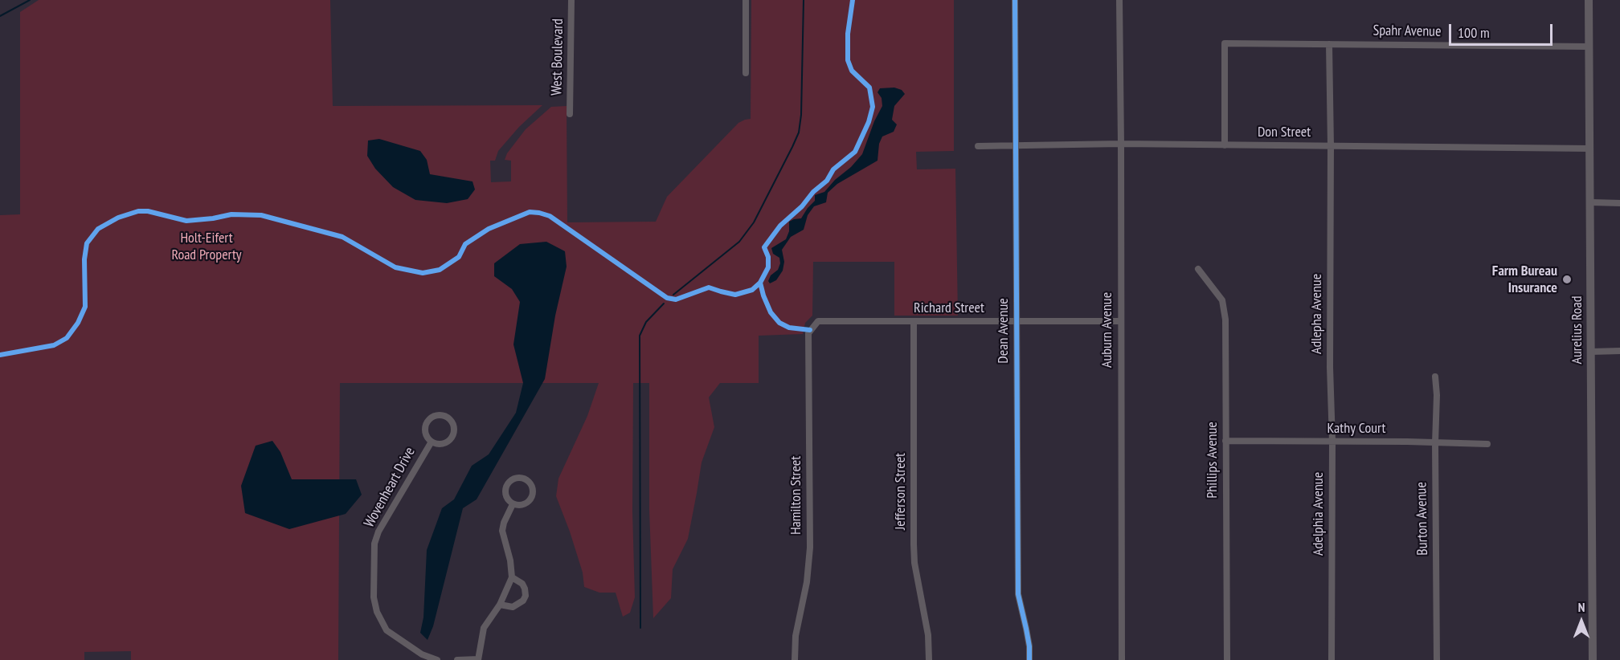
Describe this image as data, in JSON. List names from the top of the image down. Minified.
{"streets":{"street":["Spahr Avenue","West Boulevard","Don Street","Richard Street","Adlepha Avenue","Auburn Avenue","Aurelius Road","Dean Avenue","Kathy Court","Phillips Avenue","Wovenheart Drive","Jefferson Street","Hamilton Street","Adelphia Avenue","Burton Avenue"]},"crossings":[["Spahr Avenue","Don Street"],["Spahr Avenue","Aurelius Road"],["Don Street","Adlepha Avenue"],["Don Street","Auburn Avenue"],["Don Street","Aurelius Road"],["Don Street","Dean Avenue"],["Richard Street","Auburn Avenue"],["Richard Street","Dean Avenue"],["Richard Street","Jefferson Street"],["Richard Street","Hamilton Street"],["Adlepha Avenue","Adelphia Avenue"],["Kathy Court","Phillips Avenue"],["Kathy Court","Adelphia Avenue"],["Kathy Court","Burton Avenue"]],"parks":["Holt-Eifert Road Property"],"places":["Farm Bureau Insurance"],"scale_bar":"100 m","north":"top"}
